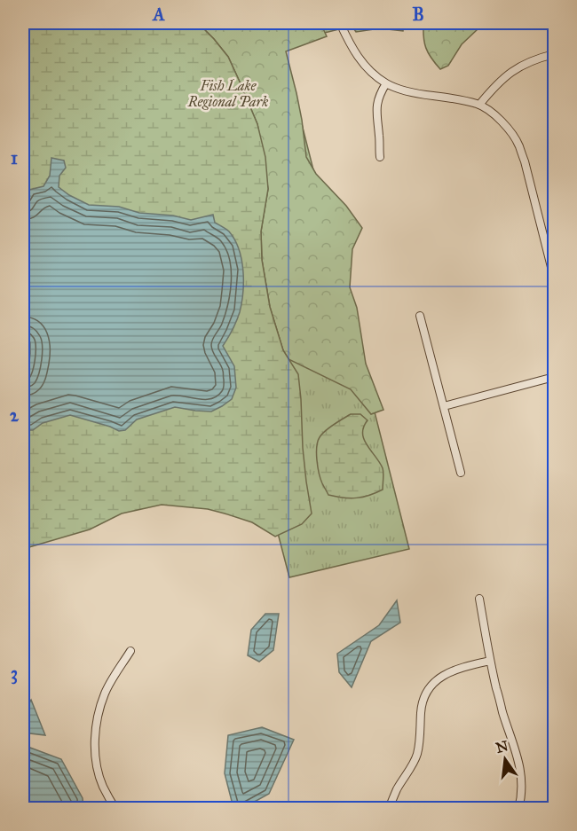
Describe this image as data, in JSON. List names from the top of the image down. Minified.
{"parks":["Fish Lake Regional Park"],"north":"top","grid":{"columns":["A","B"],"rows":["1","2","3"]}}
